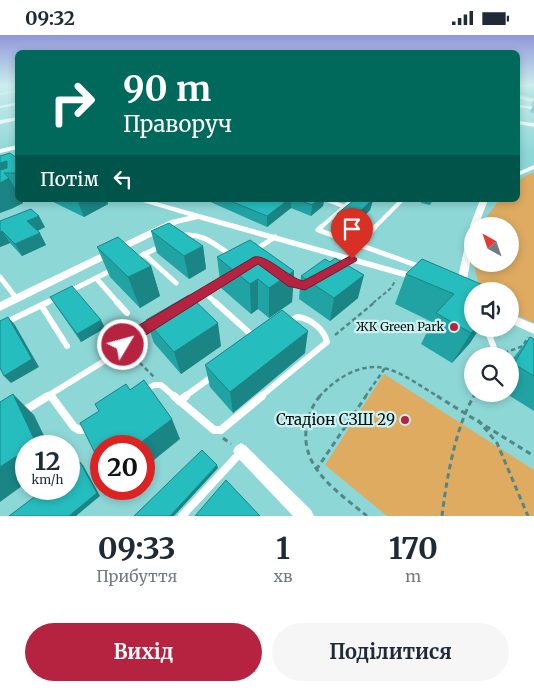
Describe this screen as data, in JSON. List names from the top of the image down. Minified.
{"places":["ЖК Green Park","Стадіон СЗШ 29"],"north":"top left","page":{"status":"09:32","turn":["90 m","Праворуч"],"then":"Потім","speed":"12 km/h","limit":"20","eta":["09:33","Прибуття","1","хв","170","m"],"buttons":["Вихід","Поділитися"]}}
